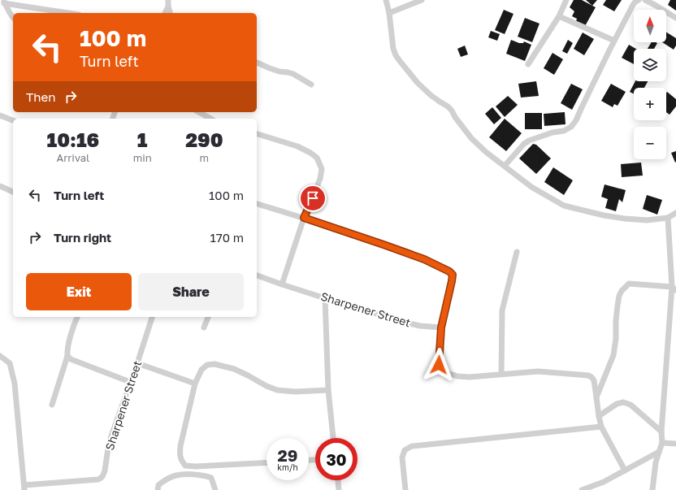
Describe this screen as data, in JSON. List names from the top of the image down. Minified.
{"streets":{"street":["Sharpener Street"]},"north":"top","page":{"map_buttons":["+","−"],"turn":["100 m","Turn left"],"then":"Then","eta":["10:16","Arrival","1","min","290","m"],"list":[{"name":"Turn left","value":"100 m"},{"name":"Turn right","value":"170 m"}],"buttons":["Exit","Share"],"speed":"29 km/h","limit":"30"}}
